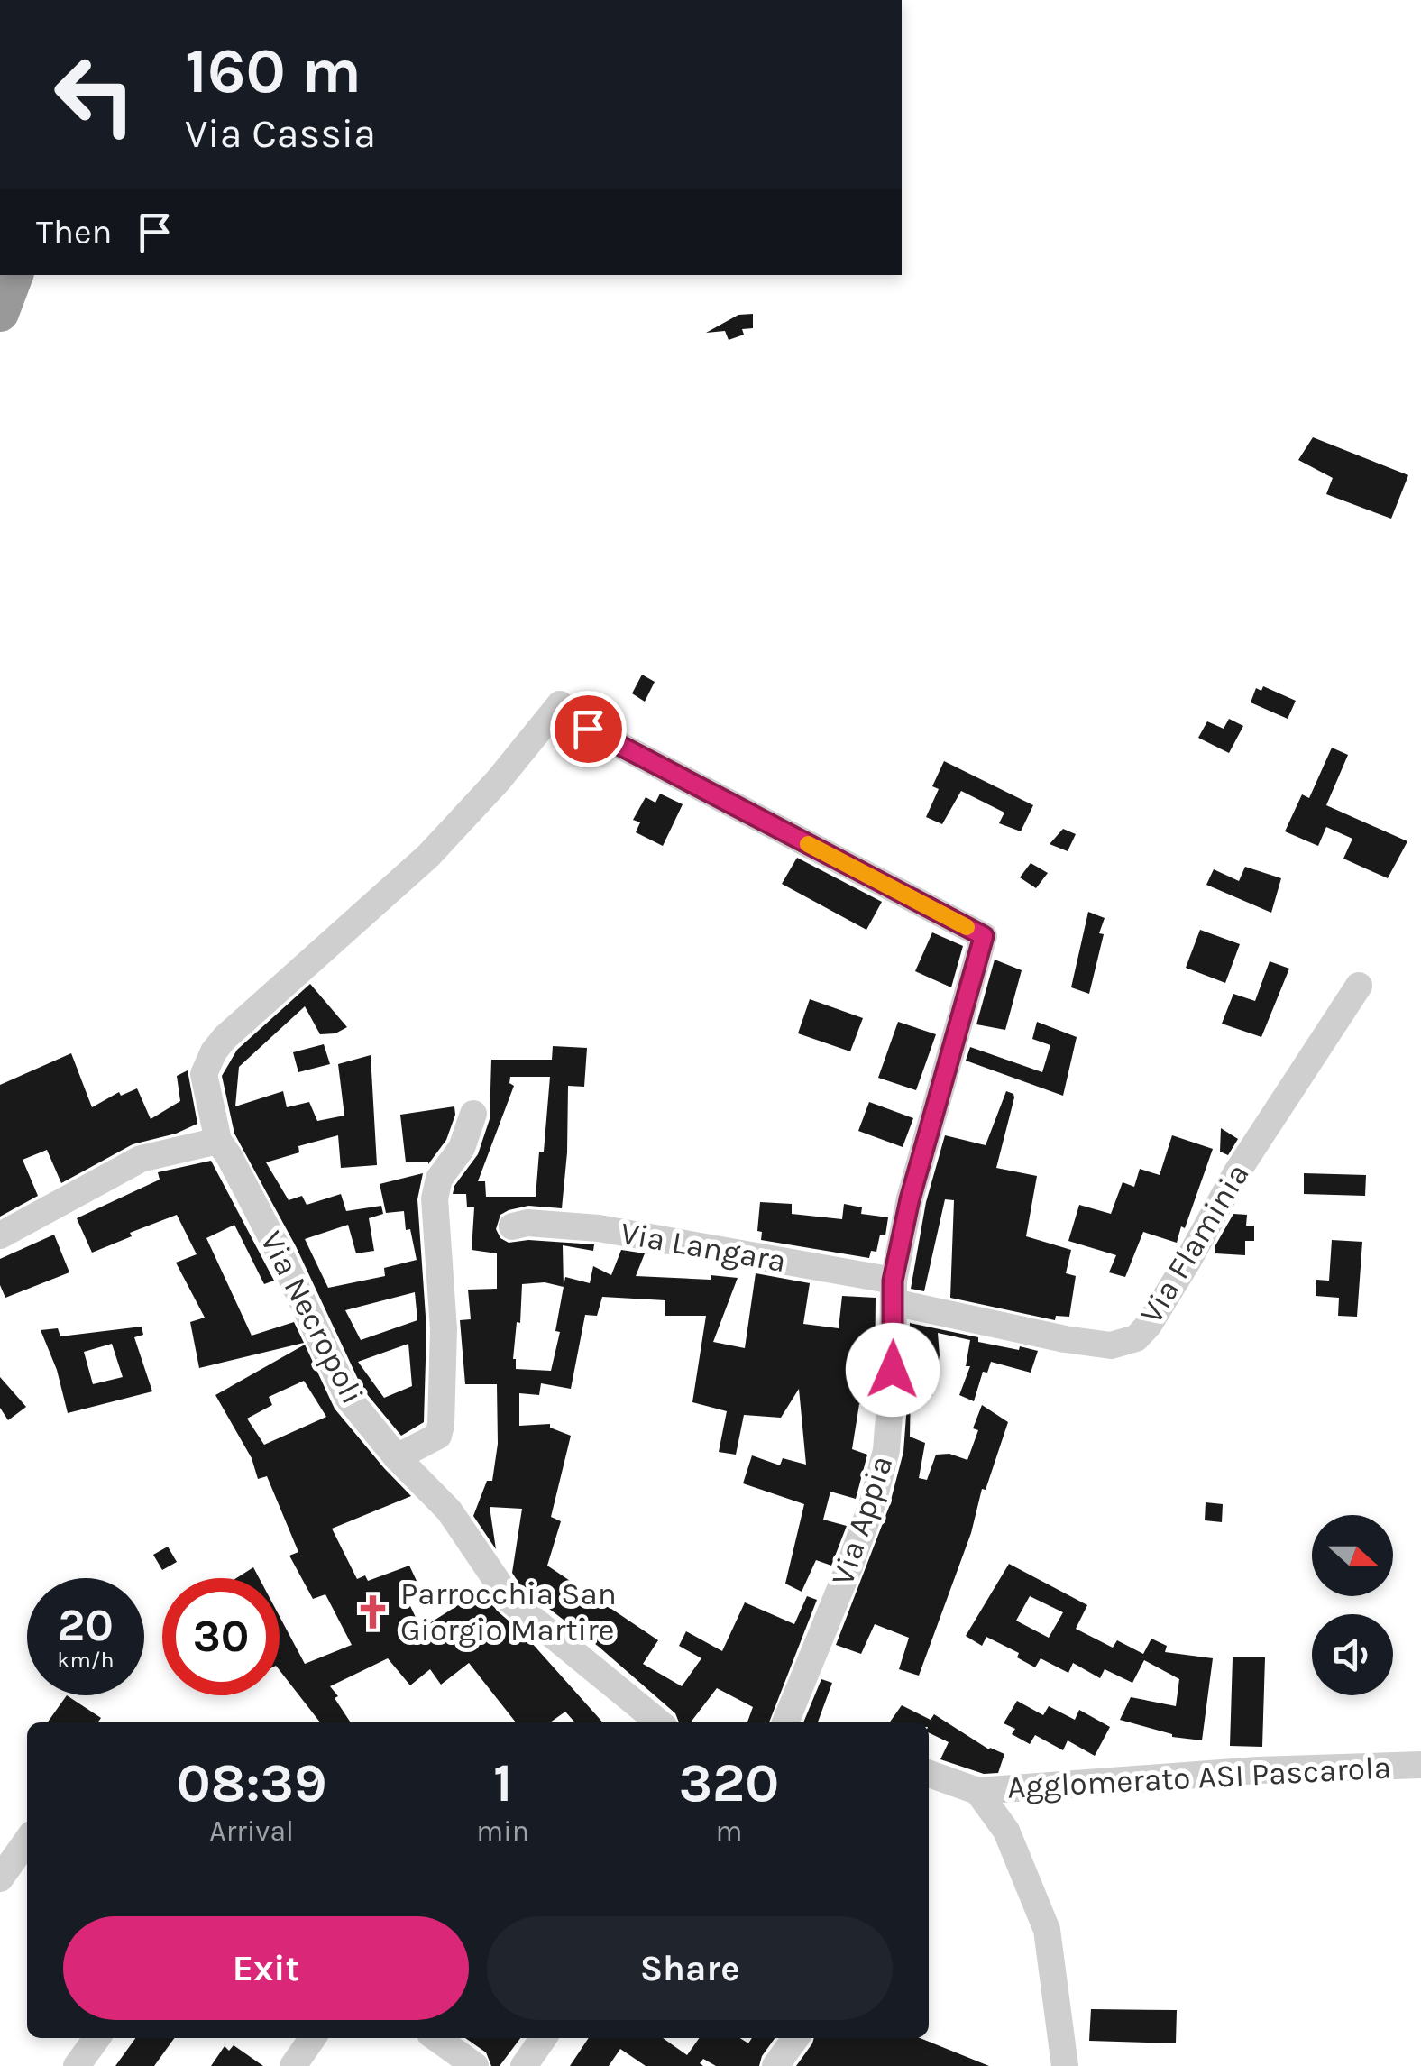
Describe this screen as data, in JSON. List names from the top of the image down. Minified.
{"streets":{"street":["Via Flaminia","Via Langara","Via Necropoli","Via Appia","Agglomerato ASI Pascarola"]},"crossings":[["Via Flaminia","Via Langara"],["Via Flaminia","Via Appia"],["Via Langara","Via Appia"]],"places":{"church":["Parrocchia San Giorgio Martire"]},"north":"right","page":{"turn":["160 m","Via Cassia"],"then":"Then","speed":"20 km/h","limit":"30","eta":["08:39","Arrival","1","min","320","m"],"buttons":["Exit","Share"]}}
